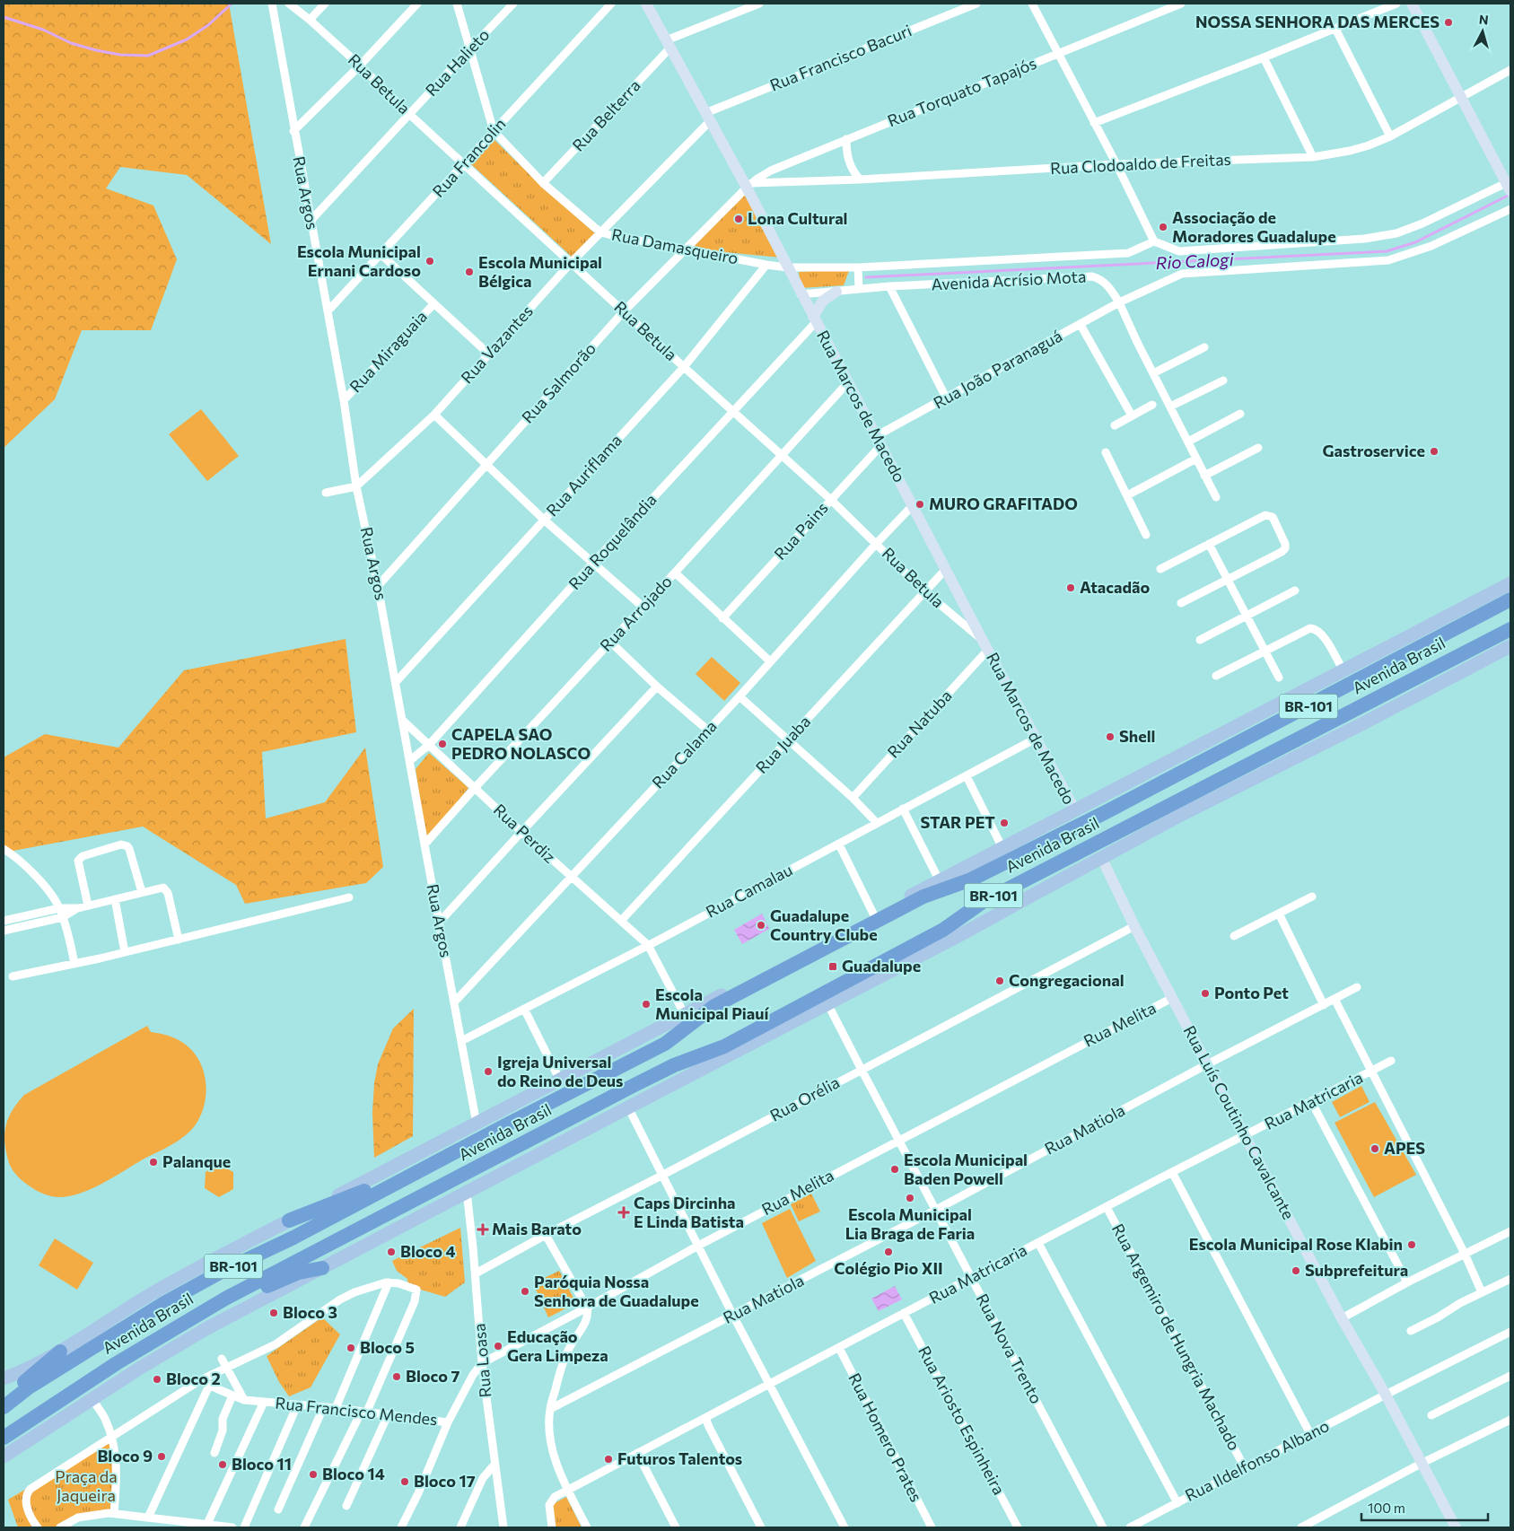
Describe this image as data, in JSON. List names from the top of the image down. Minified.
{"streets":{"highway":["Avenida Brasil","BR-101"],"main road":["Rua Marcos de Macedo","Rua Luís Coutinho Cavalcante"],"street":["Rua Francisco Bacuri","Rua Halieto","Rua Betula","Rua Torquato Tapajós","Rua Belterra","Rua Francolin","Rua Clodoaldo de Freitas","Rua Argos","Rua Damasqueiro","Avenida Acrísio Mota","Rua Vazantes","Rua Miraguaia","Rua João Paranaguá","Rua Salmorão","Rua Auriflama","Rua Pains","Rua Roquelândia","Rua Arrojado","Rua Natuba","Rua Juaba","Rua Calama","Rua Perdiz","Rua Camalau","Rua Melita","Rua Orélia","Rua Matricaria","Rua Matiola","Rua Argemiro de Hungria Machado","Rua Nova Trento","Rua Loasa","Rua Francisco Mendes","Rua Ariosto Espinheira","Rua Homero Prates","Rua Ildelfonso Albano"]},"crossings":[["Rua Francisco Bacuri","Rua Vazantes"],["Rua Francisco Bacuri","Rua Marcos de Macedo"],["Rua Halieto","Rua Betula"],["Rua Halieto","Rua Argos"],["Rua Halieto","Rua Damasqueiro"],["Rua Betula","Rua Francolin"],["Rua Betula","Rua Vazantes"],["Rua Betula","Rua Salmorão"],["Rua Betula","Rua Marcos de Macedo"],["Rua Betula","Rua Auriflama"],["Rua Betula","Rua Pains"],["Rua Betula","Rua Roquelândia"],["Rua Betula","Rua Arrojado"],["Rua Betula","Rua Natuba"],["Rua Betula","Rua Juaba"],["Rua Betula","Rua Calama"],["Rua Torquato Tapajós","Rua Clodoaldo de Freitas"],["Rua Torquato Tapajós","Rua Salmorão"],["Rua Torquato Tapajós","Rua Marcos de Macedo"],["Rua Belterra","Rua Damasqueiro"],["Rua Belterra","Rua Marcos de Macedo"],["Rua Francolin","Rua Argos"],["Rua Francolin","Rua Damasqueiro"],["Rua Clodoaldo de Freitas","Rua Salmorão"],["Rua Clodoaldo de Freitas","Rua Marcos de Macedo"],["Rua Argos","Rua Vazantes"],["Rua Argos","Rua Miraguaia"],["Rua Argos","Rua Salmorão"],["Rua Argos","Rua Auriflama"],["Rua Argos","Rua Roquelândia"],["Rua Argos","Rua Arrojado"],["Rua Argos","Avenida Brasil"],["Rua Argos","Rua Calama"],["Rua Argos","Rua Perdiz"],["Rua Argos","Rua Camalau"],["Rua Damasqueiro","Avenida Acrísio Mota"],["Rua Damasqueiro","Rua Vazantes"],["Rua Damasqueiro","Rua Salmorão"],["Rua Damasqueiro","Rua Marcos de Macedo"],["Rua Damasqueiro","Rua Auriflama"],["Avenida Acrísio Mota","Rua João Paranaguá"],["Avenida Acrísio Mota","Rua Marcos de Macedo"],["Rua Vazantes","Rua Marcos de Macedo"],["Rua João Paranaguá","Rua Marcos de Macedo"],["Rua João Paranaguá","Rua Pains"],["Rua Salmorão","Rua Marcos de Macedo"],["Rua Marcos de Macedo","Rua Pains"],["Rua Marcos de Macedo","Rua Roquelândia"],["Rua Marcos de Macedo","Rua Arrojado"],["Rua Marcos de Macedo","Avenida Brasil"],["Rua Marcos de Macedo","Rua Natuba"],["Rua Marcos de Macedo","Rua Juaba"],["Rua Marcos de Macedo","Rua Calama"],["Rua Marcos de Macedo","Rua Camalau"],["Rua Roquelândia","Rua Perdiz"],["Rua Arrojado","Rua Perdiz"],["Avenida Brasil","Rua Perdiz"],["Rua Juaba","Rua Perdiz"],["Rua Calama","Rua Perdiz"],["Rua Perdiz","Rua Camalau"],["Rua Melita","Rua Luís Coutinho Cavalcante"],["Rua Melita","Rua Nova Trento"],["Rua Melita","Rua Loasa"],["Rua Melita","Rua Francisco Mendes"],["Rua Orélia","Rua Luís Coutinho Cavalcante"],["Rua Orélia","Rua Nova Trento"],["Rua Orélia","Rua Loasa"],["Rua Matricaria","Rua Luís Coutinho Cavalcante"],["Rua Matricaria","Rua Argemiro de Hungria Machado"],["Rua Matricaria","Rua Nova Trento"],["Rua Matricaria","Rua Ariosto Espinheira"],["Rua Matricaria","Rua Homero Prates"],["Rua Luís Coutinho Cavalcante","Rua Matiola"],["Rua Luís Coutinho Cavalcante","Rua Ildelfonso Albano"],["Rua Matiola","Rua Nova Trento"],["Rua Argemiro de Hungria Machado","Rua Ildelfonso Albano"],["Rua Loasa","Rua Francisco Mendes"]],"water":["Rio Calogi"],"parks":["Praça da Jaqueira"],"places":{"other":["NOSSA SENHORA DAS MERCES","Lona Cultural","Associação de Moradores Guadalupe","Escola Municipal Ernani Cardoso","Escola Municipal Bélgica","Gastroservice","MURO GRAFITADO","Atacadão","Shell","CAPELA SAO PEDRO NOLASCO","STAR PET","Guadalupe Country Clube","Congregacional","Ponto Pet","Escola Municipal Piauí","Igreja Universal do Reino de Deus","APES","Palanque","Escola Municipal Baden Powell","Escola Municipal Lia Braga de Faria","Escola Municipal Rose Klabin","Bloco 4","Colégio Pio XII","Subprefeitura","Paróquia Nossa Senhora de Guadalupe","Bloco 3","Educação Gera Limpeza","Bloco 5","Bloco 7","Bloco 2","Bloco 9","Futuros Talentos","Bloco 11","Bloco 14","Bloco 17"],"transit":["Guadalupe"],"health":["Caps Dircinha E Linda Batista","Mais Barato"]},"scale_bar":"100 m","north":"top"}
